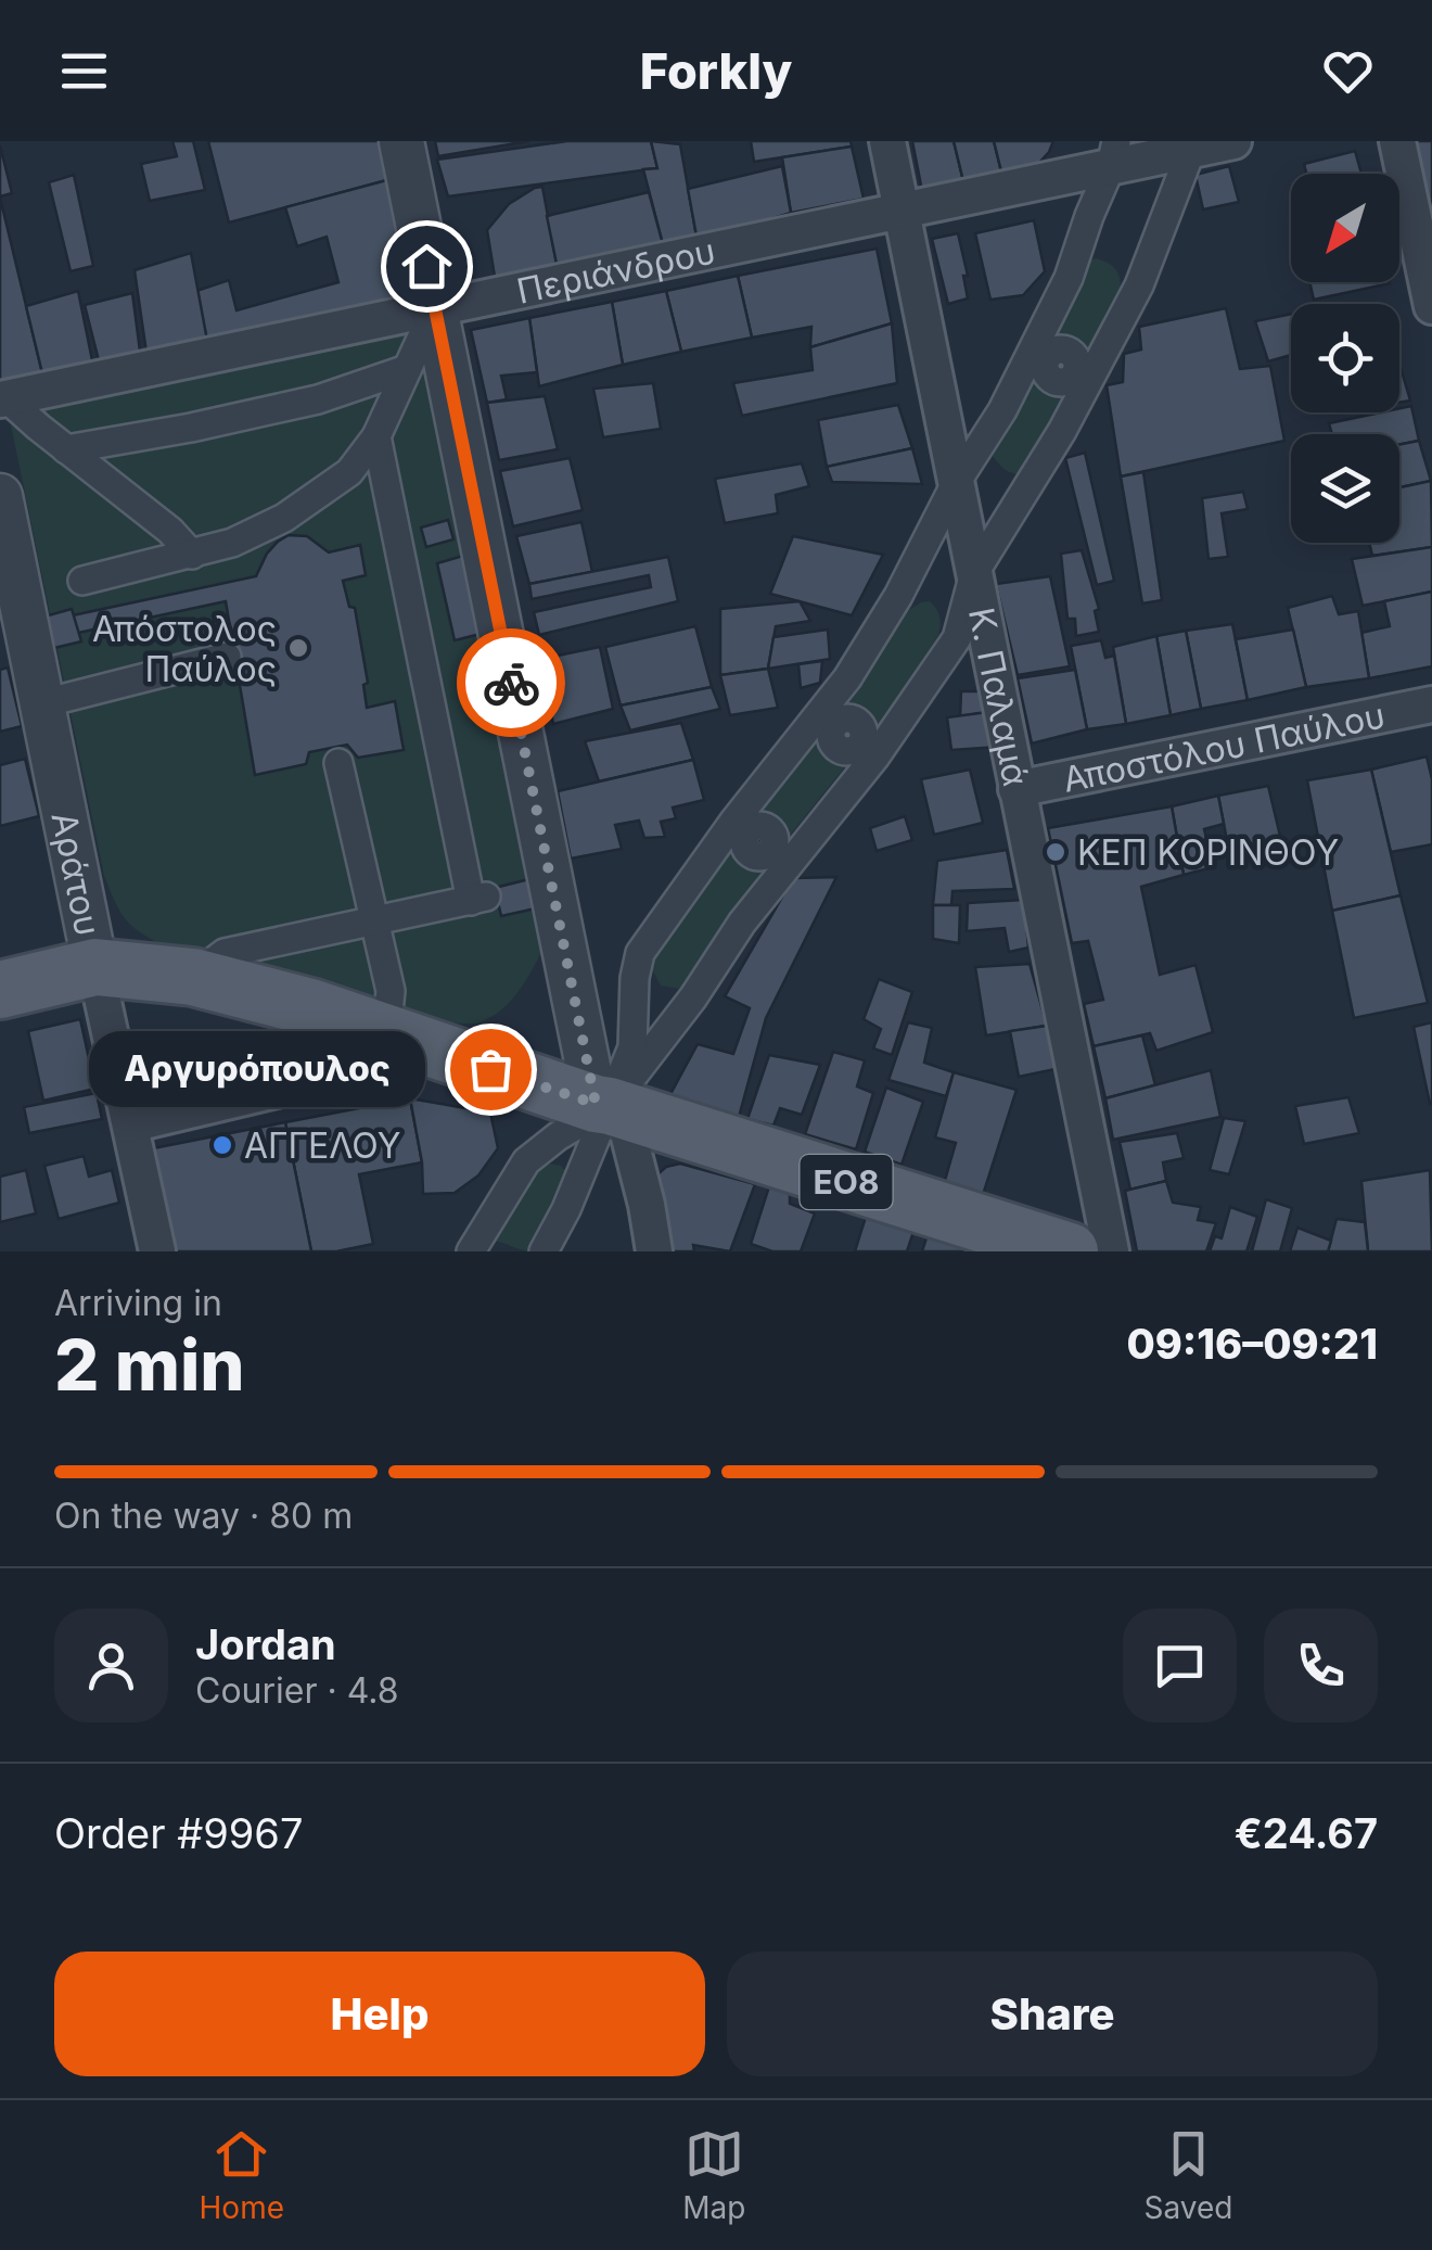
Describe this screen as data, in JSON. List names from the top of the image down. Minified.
{"streets":{"main road":["ΕΟ8"],"street":["Περιάνδρου","Κ. Παλαμά","Αποστόλου Παύλου","Αράτου"]},"crossings":[["Περιάνδρου","Κ. Παλαμά"],["Κ. Παλαμά","Αποστόλου Παύλου"],["Αράτου","ΕΟ8"]],"places":["Απόστολος Παύλος","ΚΕΠ ΚΟΡΙΝΘΟΥ","Αργυρόπουλος","ΑΓΓΕΛΟΥ"],"north":"bottom left","page":{"header":"Forkly","bubble":"Αργυρόπουλος","heading":["2 min","Arriving in","09:16–09:21"],"panel":["Jordan","Courier · 4.8","Order #9967","€24.67"],"bar":"On the way · 80 m","buttons":["Help","Share"],"tabs":["Home","Map","Saved"]}}
